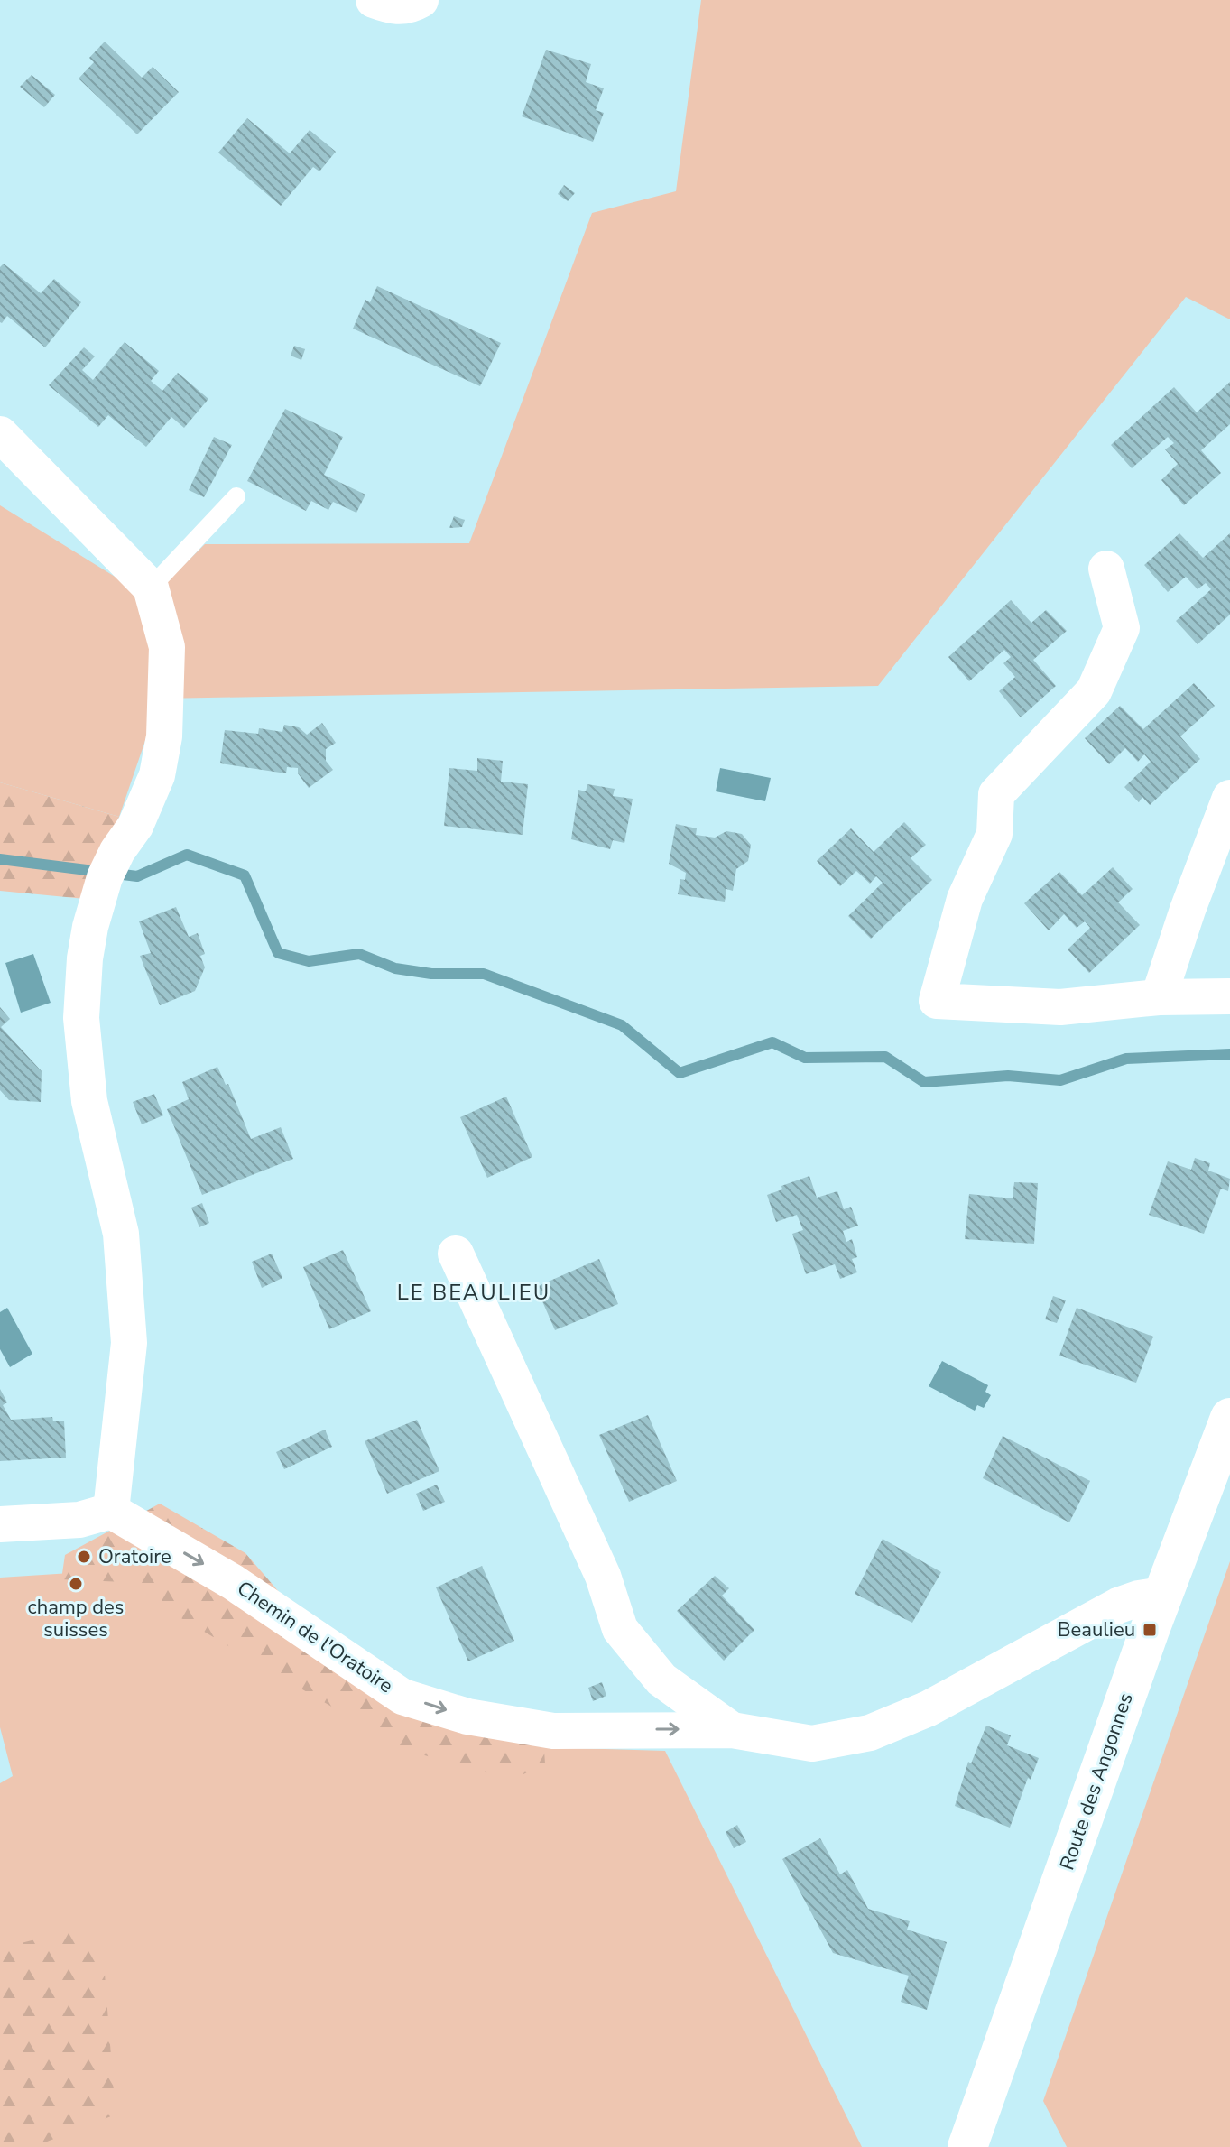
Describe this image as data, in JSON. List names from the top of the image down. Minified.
{"streets":{"street":["Chemin de l'Oratoire","Route des Angonnes"]},"crossings":[["Chemin de l'Oratoire","Route des Angonnes"]],"one_way":["Chemin de l'Oratoire"],"districts":["LE BEAULIEU"],"places":{"other":["Oratoire","champ des suisses"],"transit":["Beaulieu"]}}
